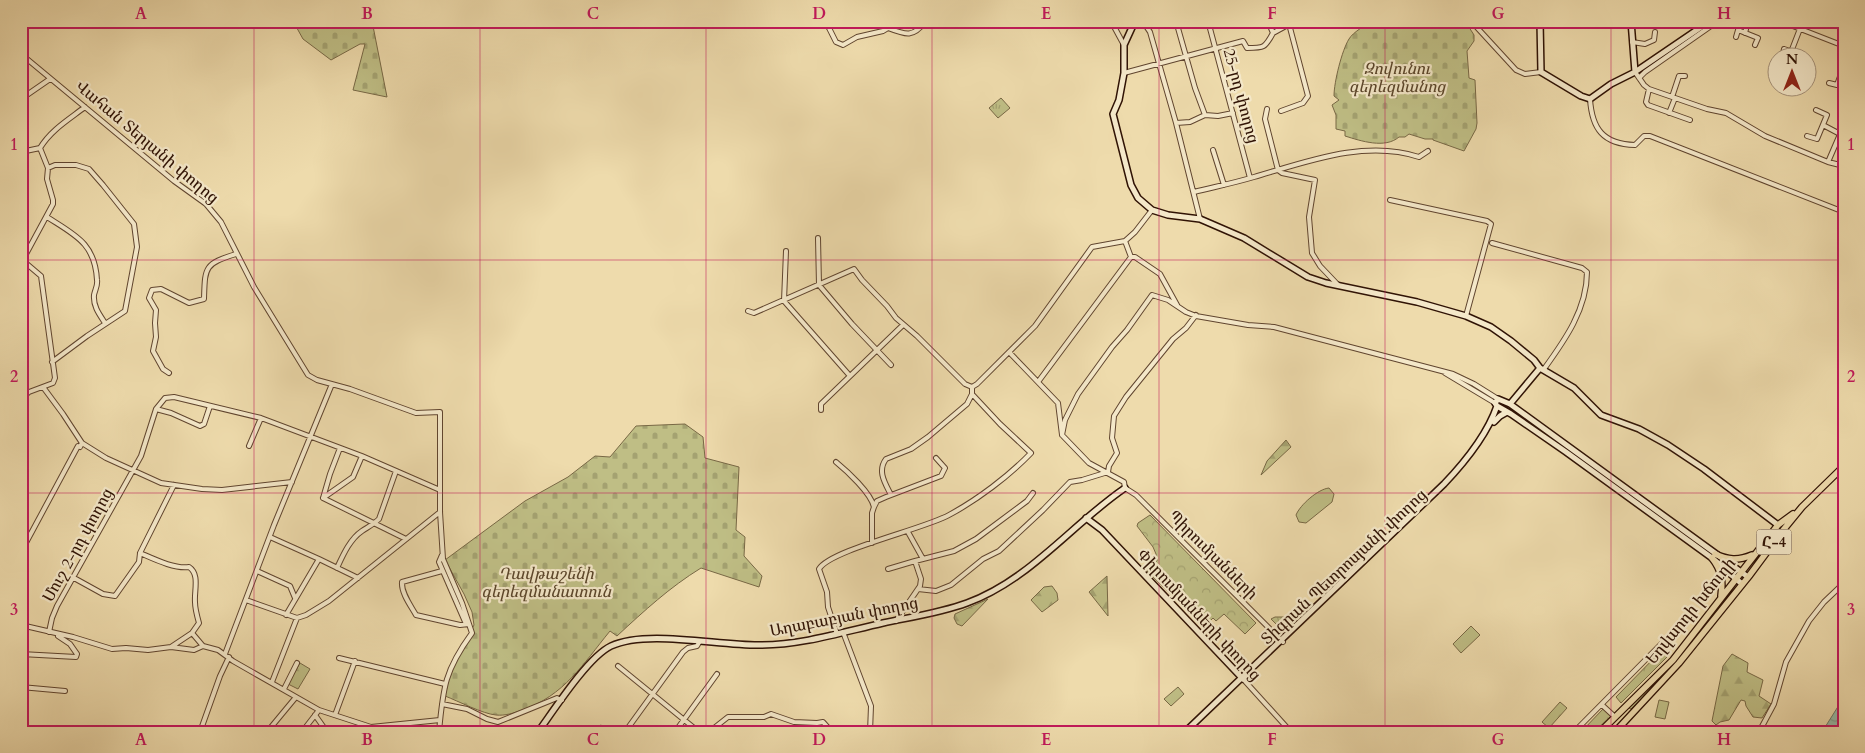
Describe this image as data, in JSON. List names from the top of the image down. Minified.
{"streets":{"main road":["Հ-4","Եղվարդի խճուղի"],"street":["25-րդ փողոց","Վահան Տերյանի փողոց","Մուշ 2-րդ փողոց","Պիրումյանների","Տիգրան Պետրոսյանի փողոց","Փիրումյանների փողոց","Աղաբաբյան փողոց"]},"crossings":[["Պիրումյանների","Տիգրան Պետրոսյանի փողոց"],["Պիրումյանների","Աղաբաբյան փողոց"],["Տիգրան Պետրոսյանի փողոց","Փիրումյանների փողոց"],["Փիրումյանների փողոց","Աղաբաբյան փողոց"]],"parks":["Զովունու գերեզմանոց","Դավթաշենի գերեզմանատուն"],"north":"top","grid":{"columns":["A","B","C","D","E","F","G","H"],"rows":["1","2","3"]}}
